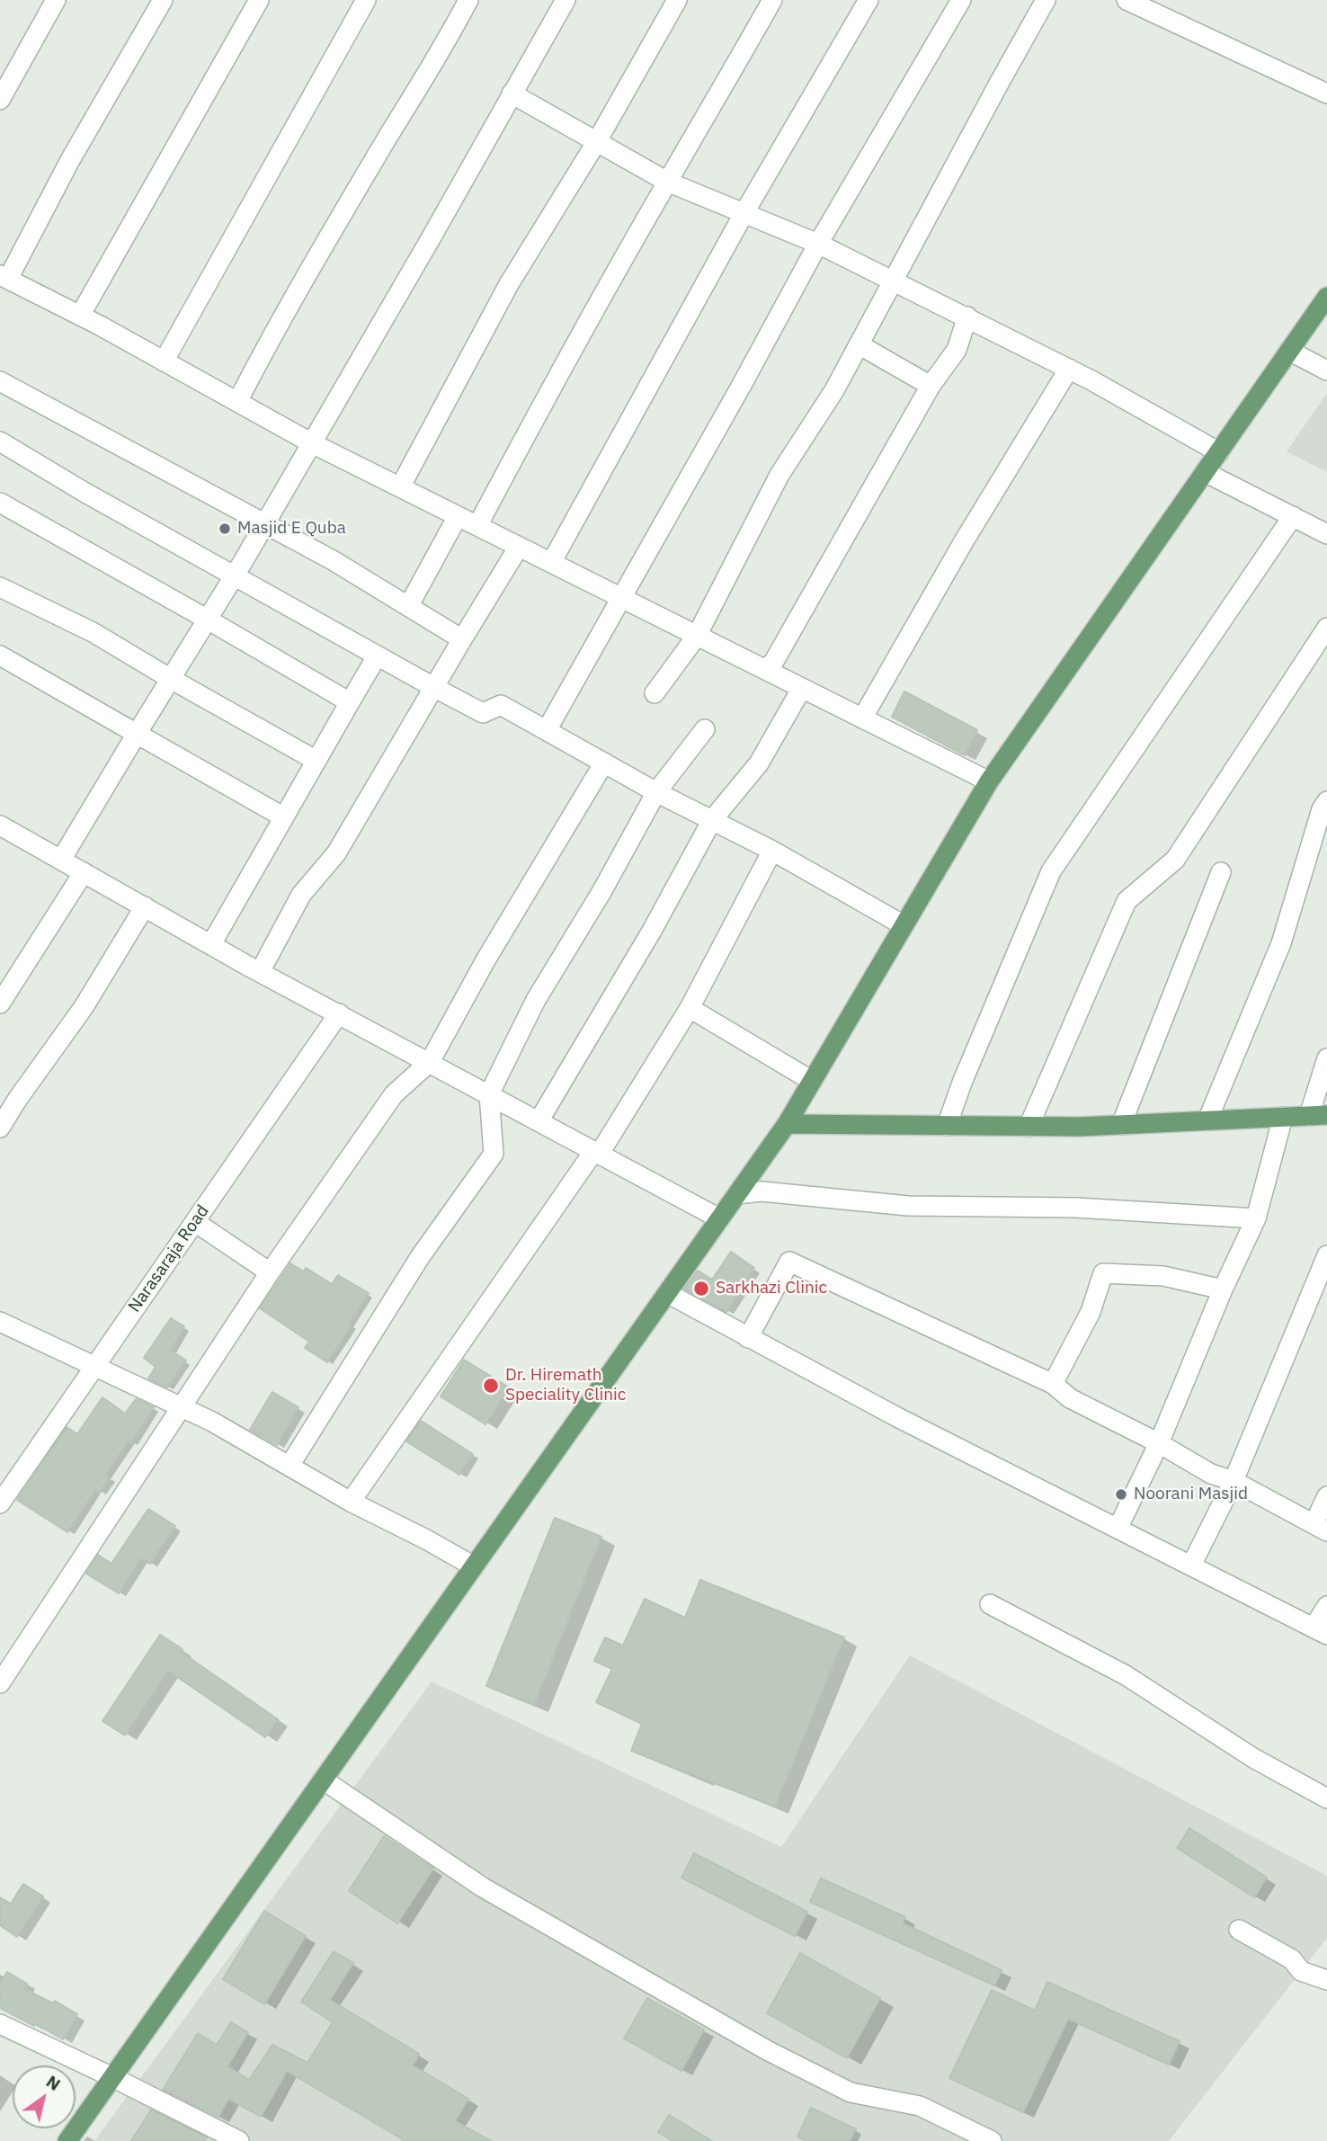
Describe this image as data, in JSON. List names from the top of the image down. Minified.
{"streets":{"street":["Narasaraja Road"]},"places":["Masjid E Quba","Sarkhazi Clinic","Dr. Hiremath Speciality Clinic","Noorani Masjid"],"north":"top right"}
